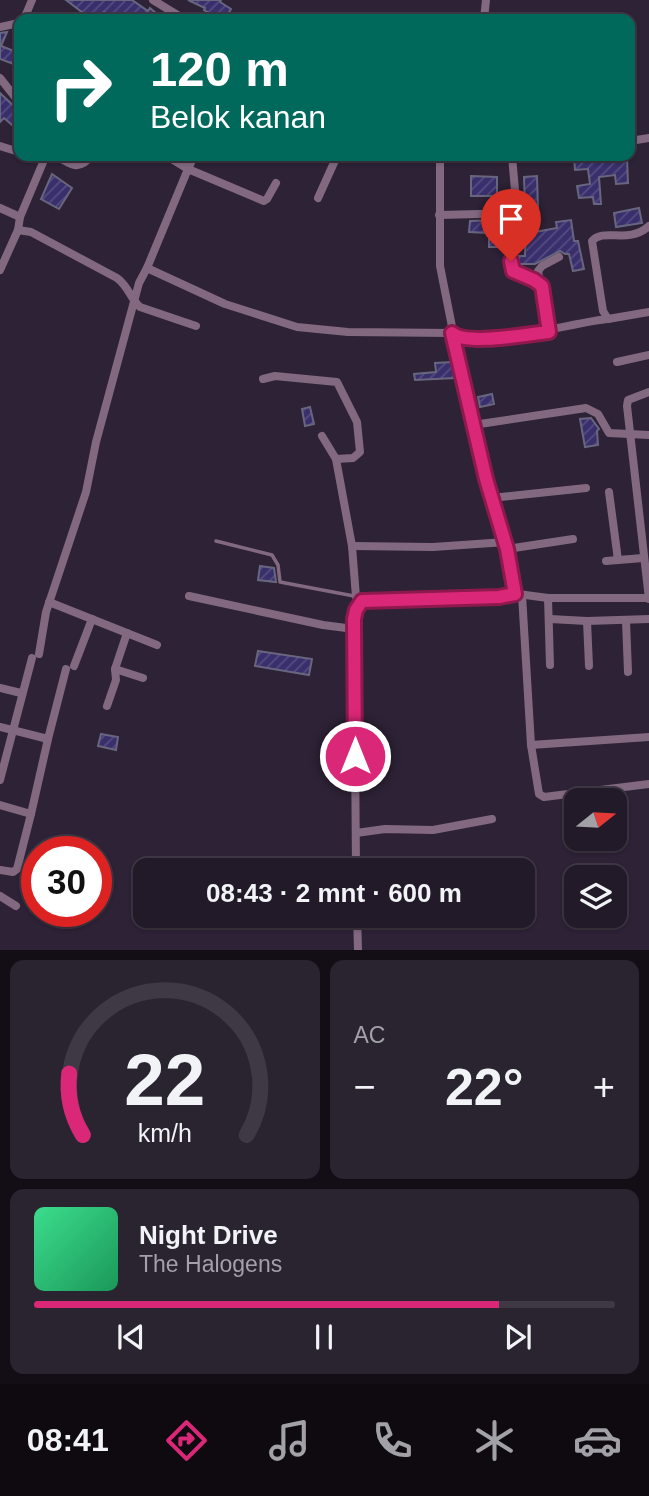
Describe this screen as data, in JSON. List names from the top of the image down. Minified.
{"north":"right","page":{"turn":["120 m","Belok kanan"],"limit":"30","trip":"08:43 · 2 mnt · 600 m","tile":"AC","heat":["−","22°","+"],"song":["Night Drive","The Halogens"],"tabs":"08:41","gauge":["22","km/h"]}}
